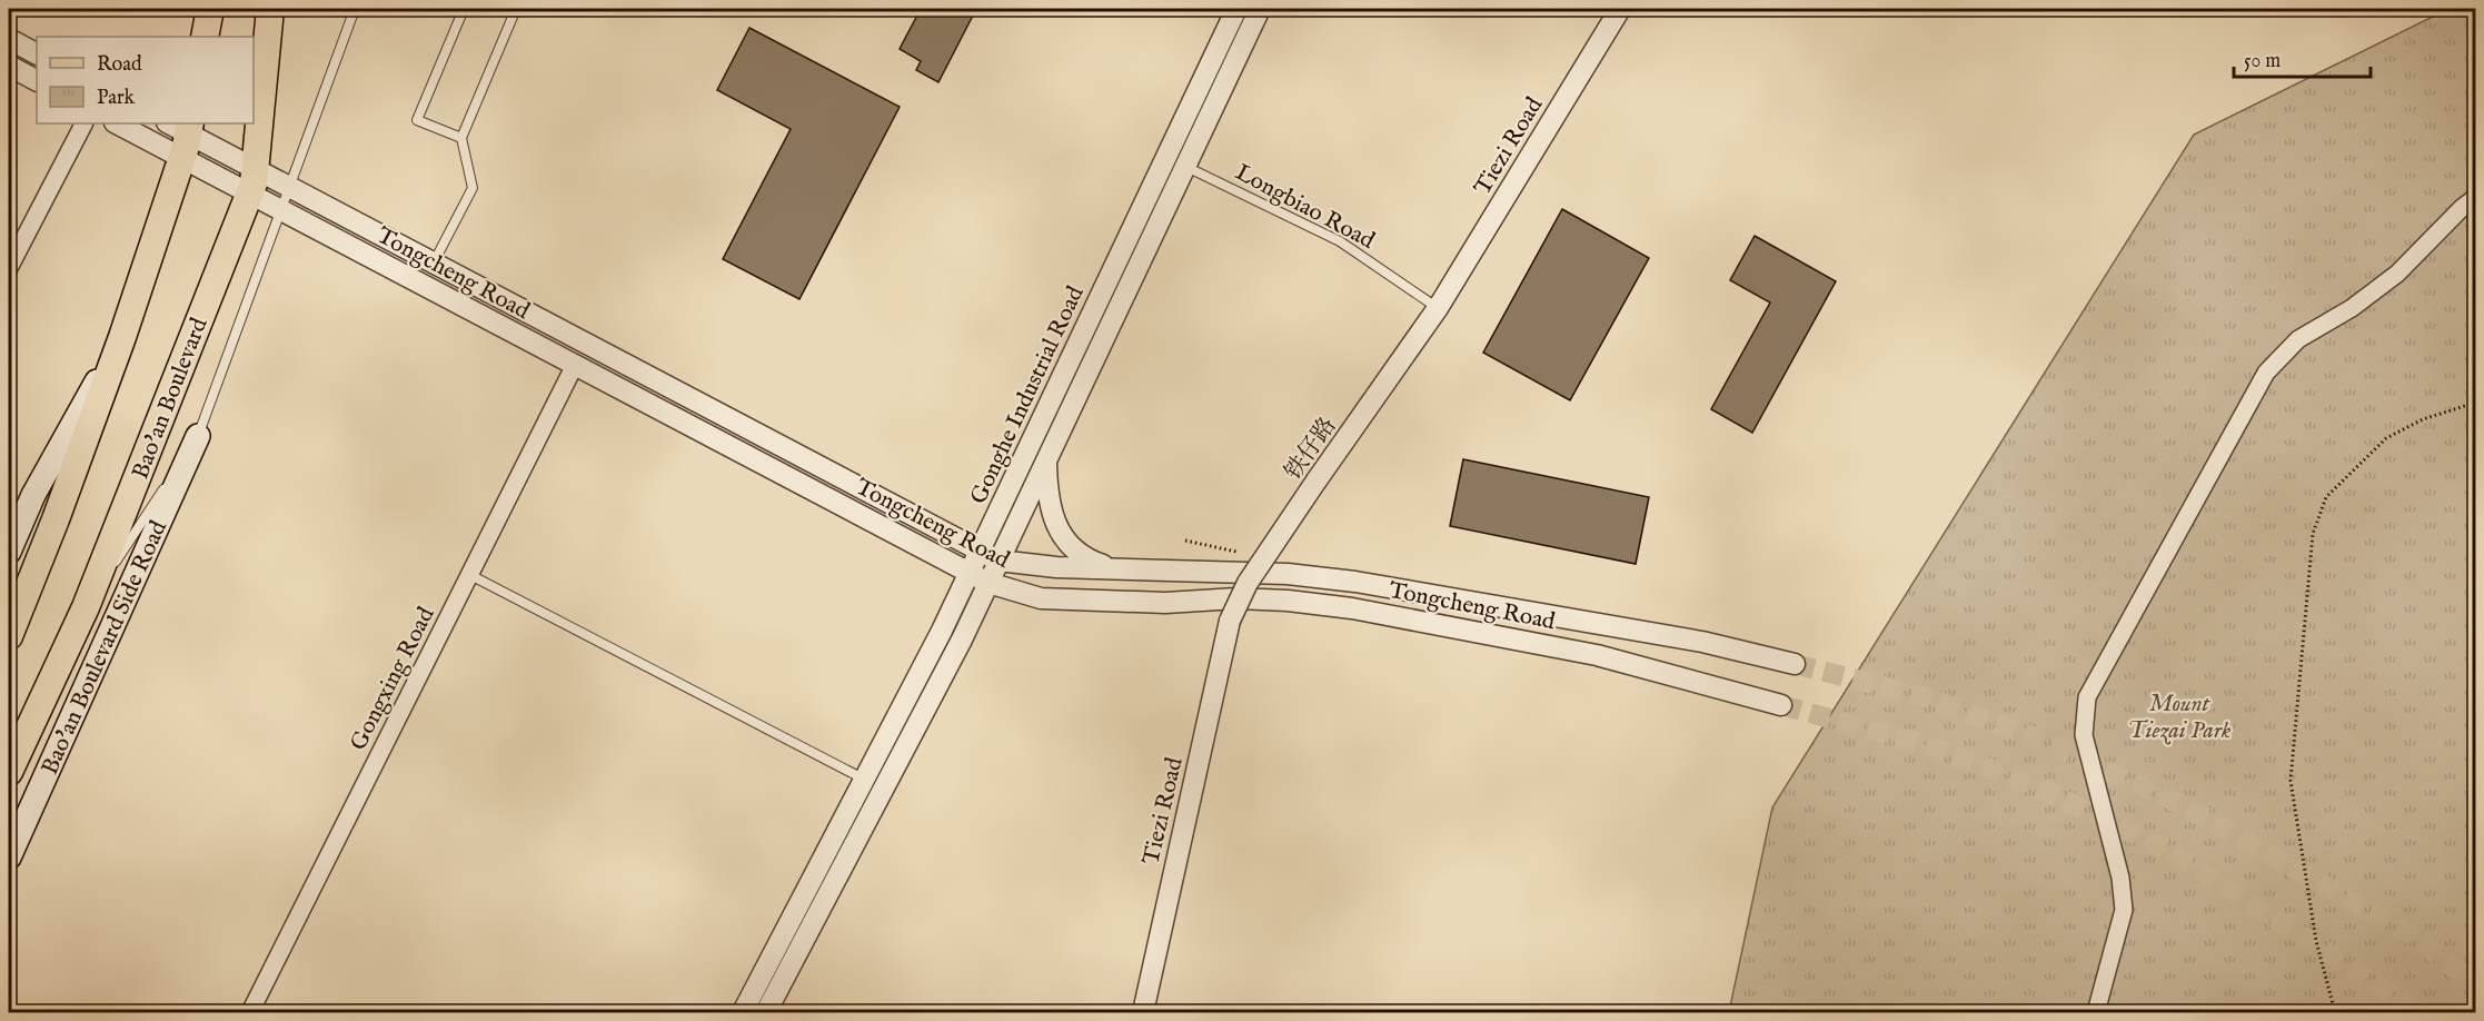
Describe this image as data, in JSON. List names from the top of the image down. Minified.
{"streets":{"main road":["Bao'an Boulevard","Bao'an Boulevard Side Road"],"street":["Tiezi Road","Tongcheng Road","Gonghe Industrial Road","铁仔路","Gongxing Road"],"lane":["Longbiao Road"]},"crossings":[["Tiezi Road","Longbiao Road"],["Tiezi Road","铁仔路"],["Longbiao Road","Gonghe Industrial Road"],["Longbiao Road","铁仔路"],["Tongcheng Road","Gonghe Industrial Road"],["Tongcheng Road","Bao'an Boulevard"],["Tongcheng Road","Gongxing Road"]],"parks":["Mount Tiezai Park"],"legend":["Road","Park"],"scale_bar":"50 m"}
